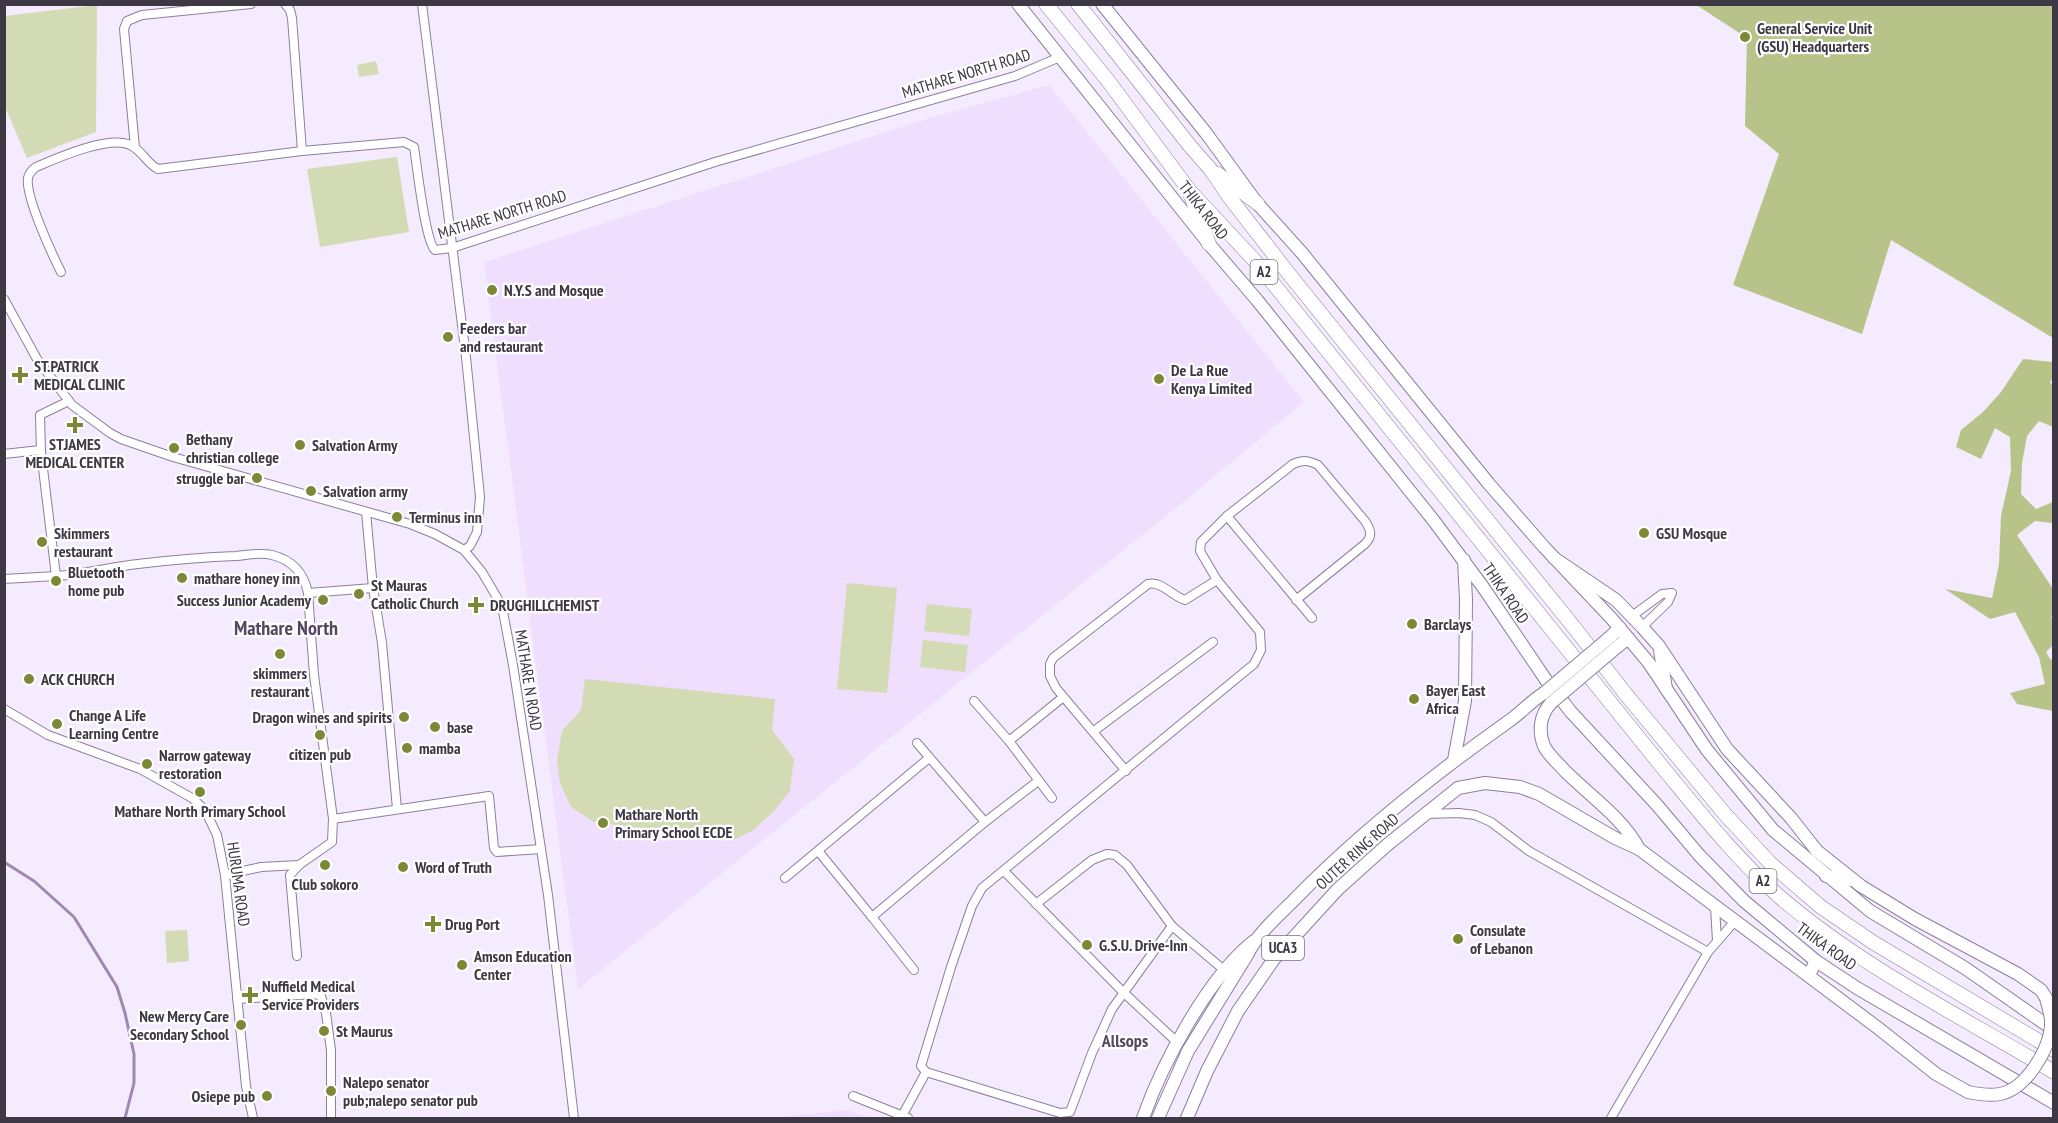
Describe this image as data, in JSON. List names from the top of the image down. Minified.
{"streets":{"highway":["THIKA ROAD","A2"],"main road":["OUTER RING ROAD","UCA3"],"street":["MATHARE NORTH ROAD","MATHARE N ROAD","HURUMA ROAD"]},"crossings":[["MATHARE NORTH ROAD","THIKA ROAD"]],"districts":["Mathare North","Allsops"],"places":{"other":["General Service Unit (GSU) Headquarters","N.Y.S and Mosque","Feeders bar and restaurant","De La Rue Kenya Limited","Salvation Army","Bethany christian college","struggle bar","Salvation army","Terminus inn","GSU Mosque","Skimmers restaurant","mathare honey inn","Bluetooth home pub","St Mauras Catholic Church","Success Junior Academy","Barclays","skimmers restaurant","ACK CHURCH","Bayer East Africa","Dragon wines and spirits","Change A Life Learning Centre","base","citizen pub","mamba","Narrow gateway restoration","Mathare North Primary School","Mathare North Primary School ECDE","Club sokoro","Word of Truth","Consulate of Lebanon","G.S.U. Drive-Inn","Amson Education Center","New Mercy Care Secondary School","St Maurus","Nalepo senator pub;nalepo senator pub","Osiepe pub"],"health":["ST.PATRICK MEDICAL CLINIC","STJAMES MEDICAL CENTER","DRUGHILLCHEMIST","Drug Port","Nuffield Medical Service Providers"]}}
